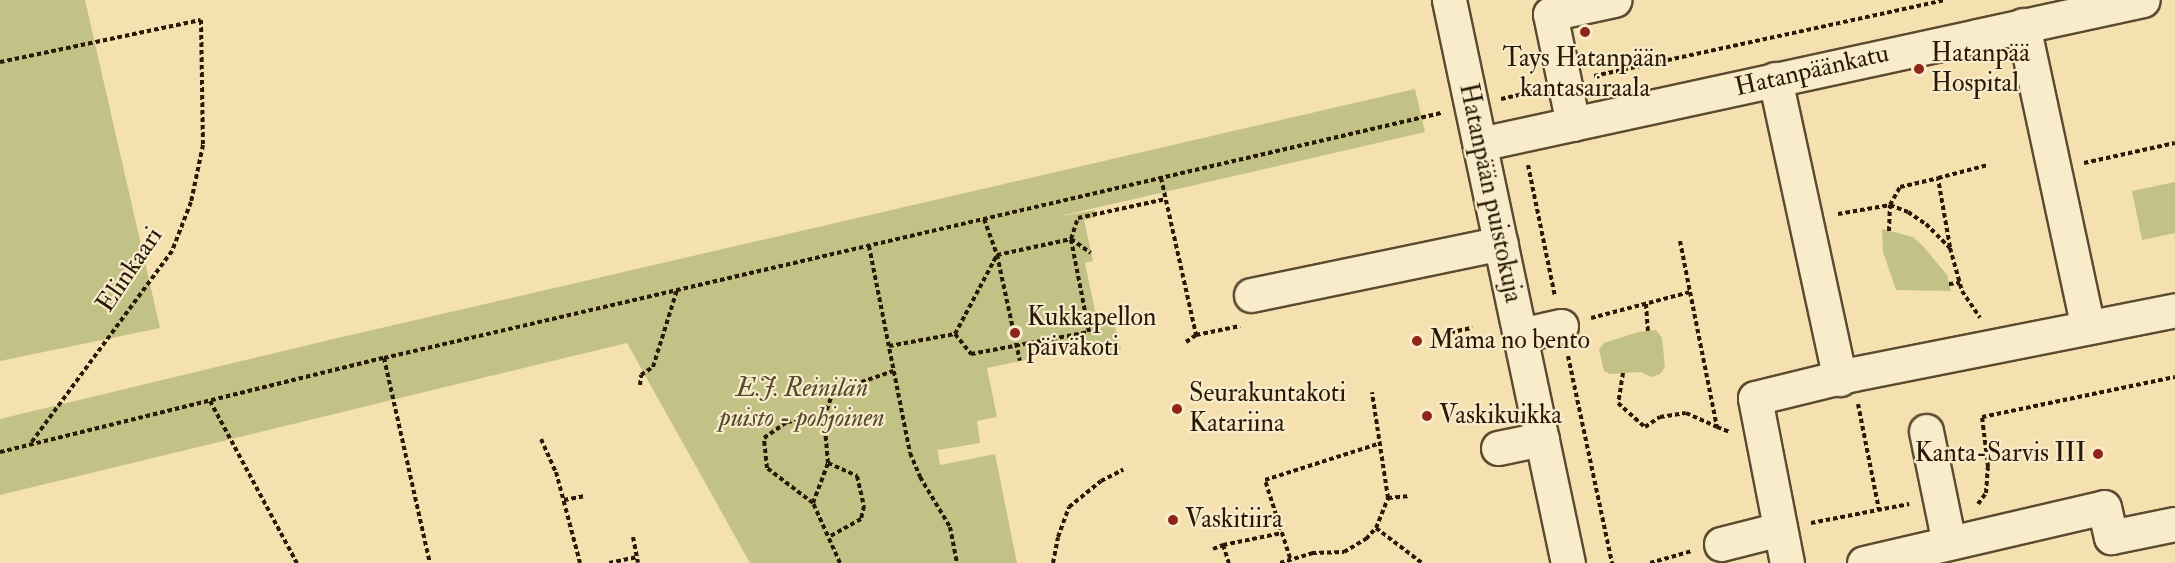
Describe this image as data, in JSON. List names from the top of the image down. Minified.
{"streets":{"street":["Hatanpäänkatu","Hatanpään puistokuja"],"path":["Elinkaari"]},"crossings":[["Hatanpäänkatu","Hatanpään puistokuja"]],"parks":["E.J. Reinilän puisto - pohjoinen"],"places":["Tays Hatanpään kantasairaala","Hatanpää Hospital","Kukkapellon päiväkoti","Mama no bento","Seurakuntakoti Katariina","Vaskikuikka","Kanta-Sarvis III","Vaskitiira"]}
